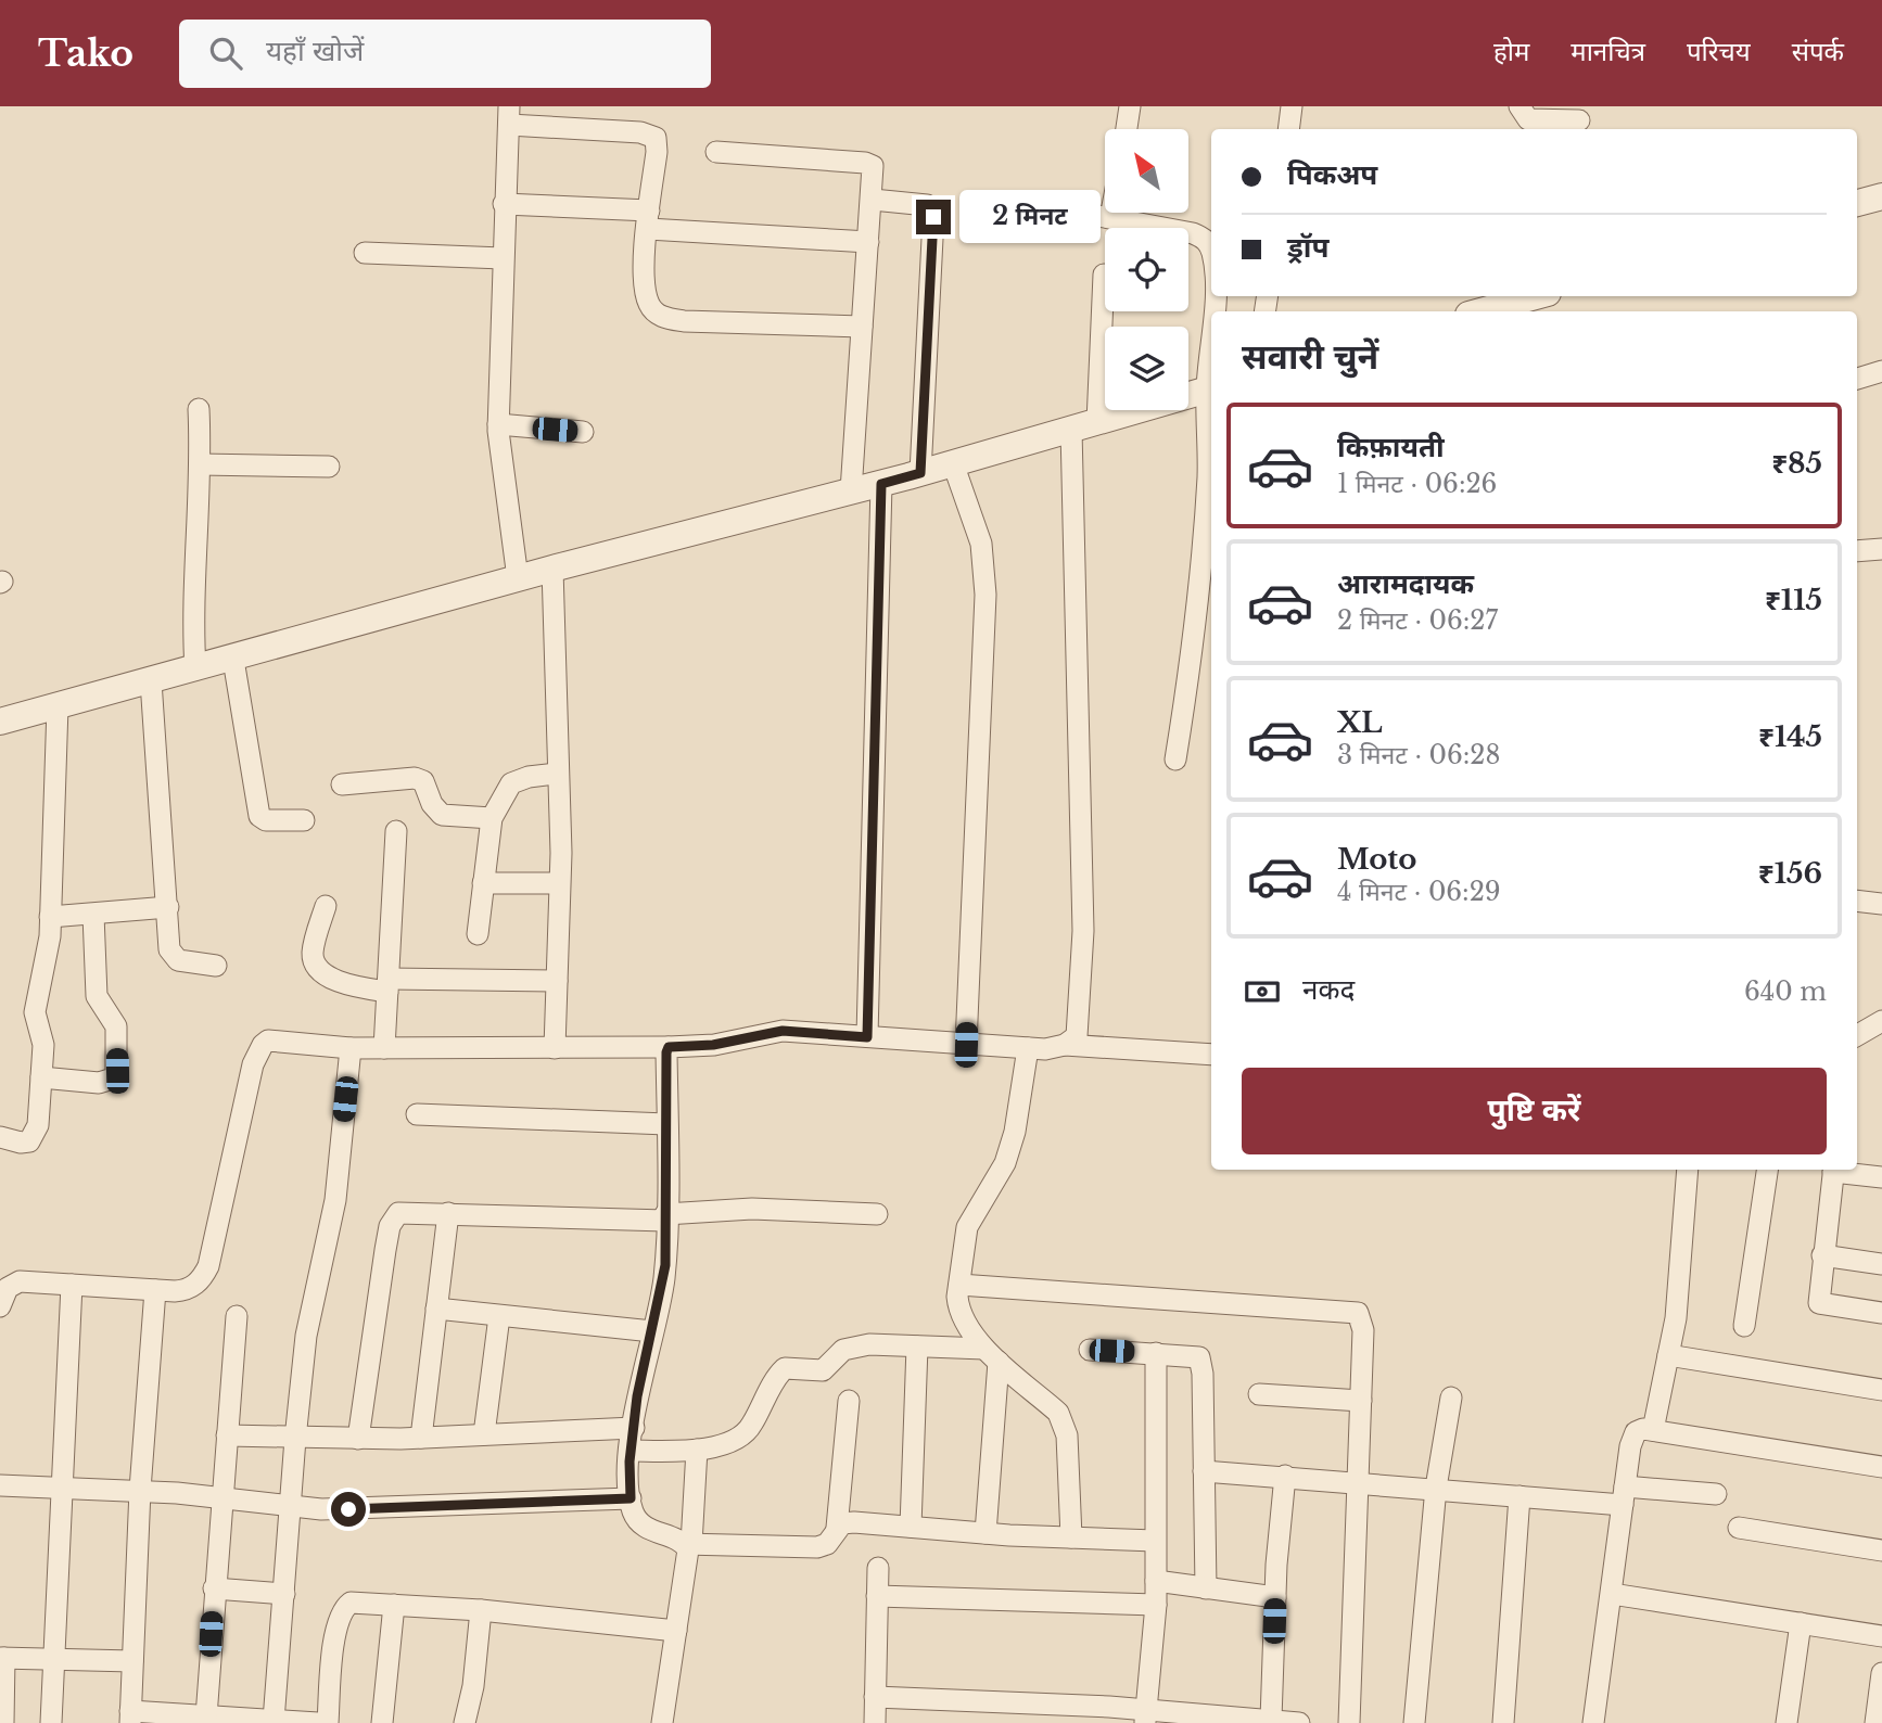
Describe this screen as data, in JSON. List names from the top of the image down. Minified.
{"north":"top left","page":{"header":"Tako","search":"यहाँ खोजें","nav":["होम","मानचित्र","परिचय","संपर्क"],"banner":["पिकअप","ड्रॉप"],"bubble":"2 मिनट","heading":"सवारी चुनें","list":[{"name":"किफ़ायती","note":"1 मिनट · 06:26","value":"₹85"},{"name":"आरामदायक","note":"2 मिनट · 06:27","value":"₹115"},{"name":"XL","note":"3 मिनट · 06:28","value":"₹145"},{"name":"Moto","note":"4 मिनट · 06:29","value":"₹156"}],"pay":["नकद","640 m"],"buttons":"पुष्टि करें"}}
